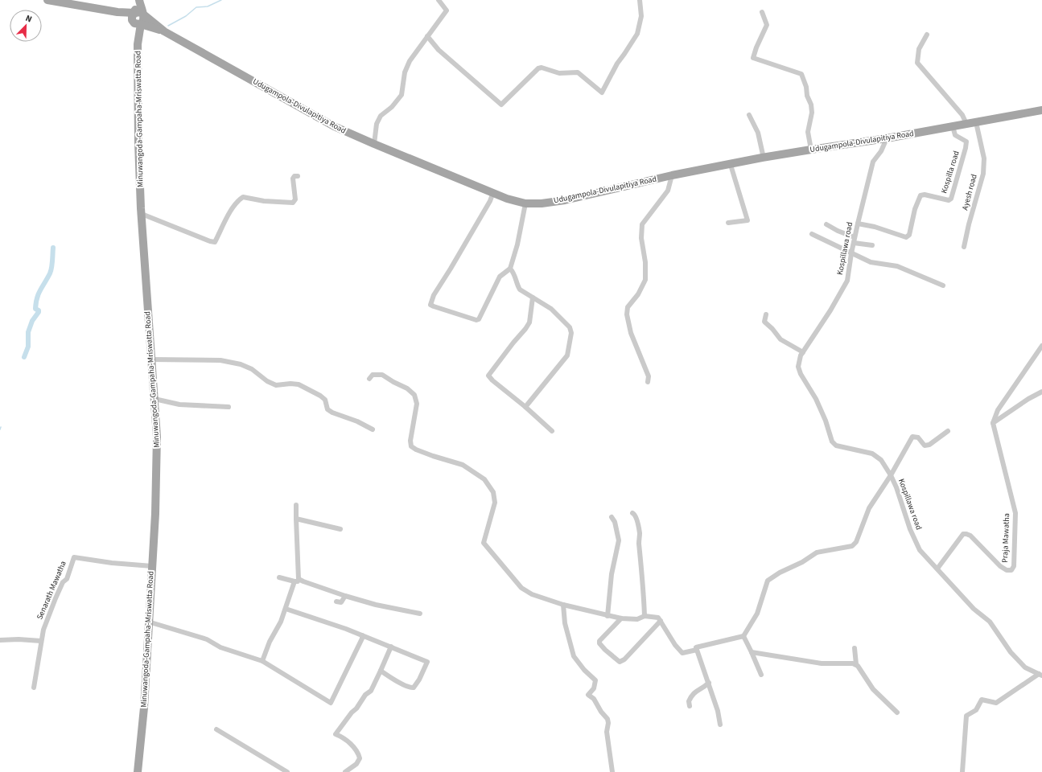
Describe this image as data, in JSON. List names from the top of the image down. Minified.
{"streets":{"main road":["Udugampola-Divulapitiya Road","Minuwangoda-Gampaha-Mriswatta Road"],"street":["Kospilla road","Ayesh road","Kospillawa road","Praja Mawatha","Senarath Mawatha"]},"crossings":[["Udugampola-Divulapitiya Road","Minuwangoda-Gampaha-Mriswatta Road"],["Udugampola-Divulapitiya Road","Kospilla road"],["Udugampola-Divulapitiya Road","Ayesh road"],["Udugampola-Divulapitiya Road","Kospillawa road"],["Minuwangoda-Gampaha-Mriswatta Road","Senarath Mawatha"],["Kospilla road","Kospillawa road"],["Kospillawa road","Praja Mawatha"]],"north":"top right"}
